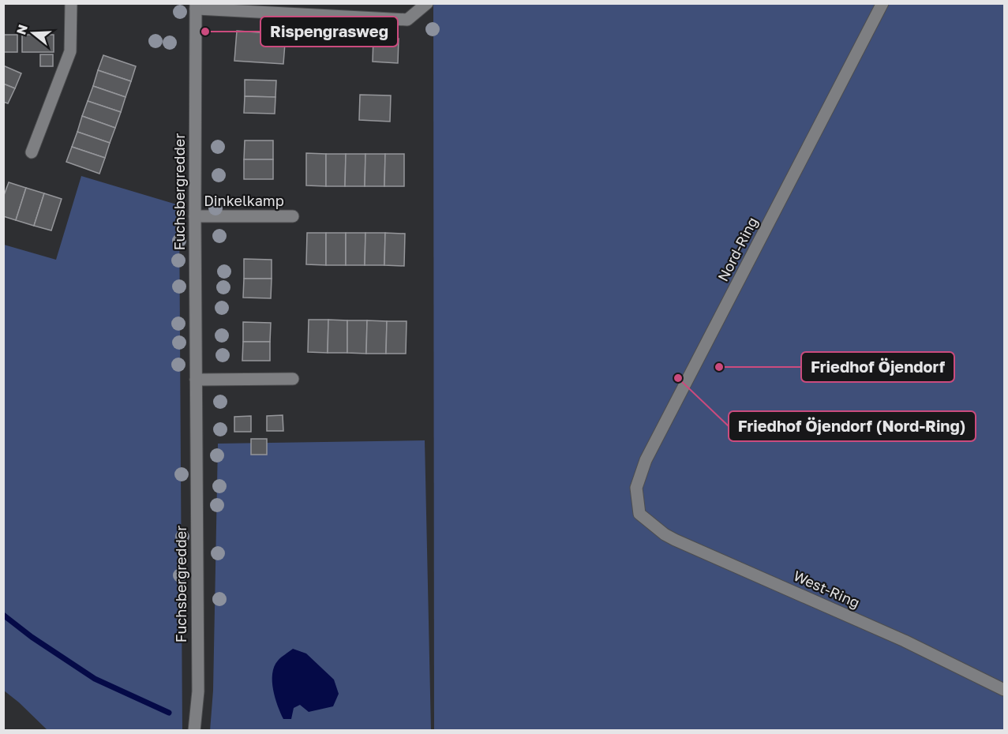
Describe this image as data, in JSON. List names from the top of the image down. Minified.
{"streets":{"street":["Fuchsbergredder","Dinkelkamp","Nord-Ring","West-Ring"]},"crossings":[["Fuchsbergredder","Dinkelkamp"],["Nord-Ring","West-Ring"]],"places":["Rispengrasweg","Friedhof Öjendorf","Friedhof Öjendorf (Nord-Ring)"],"north":"left"}
